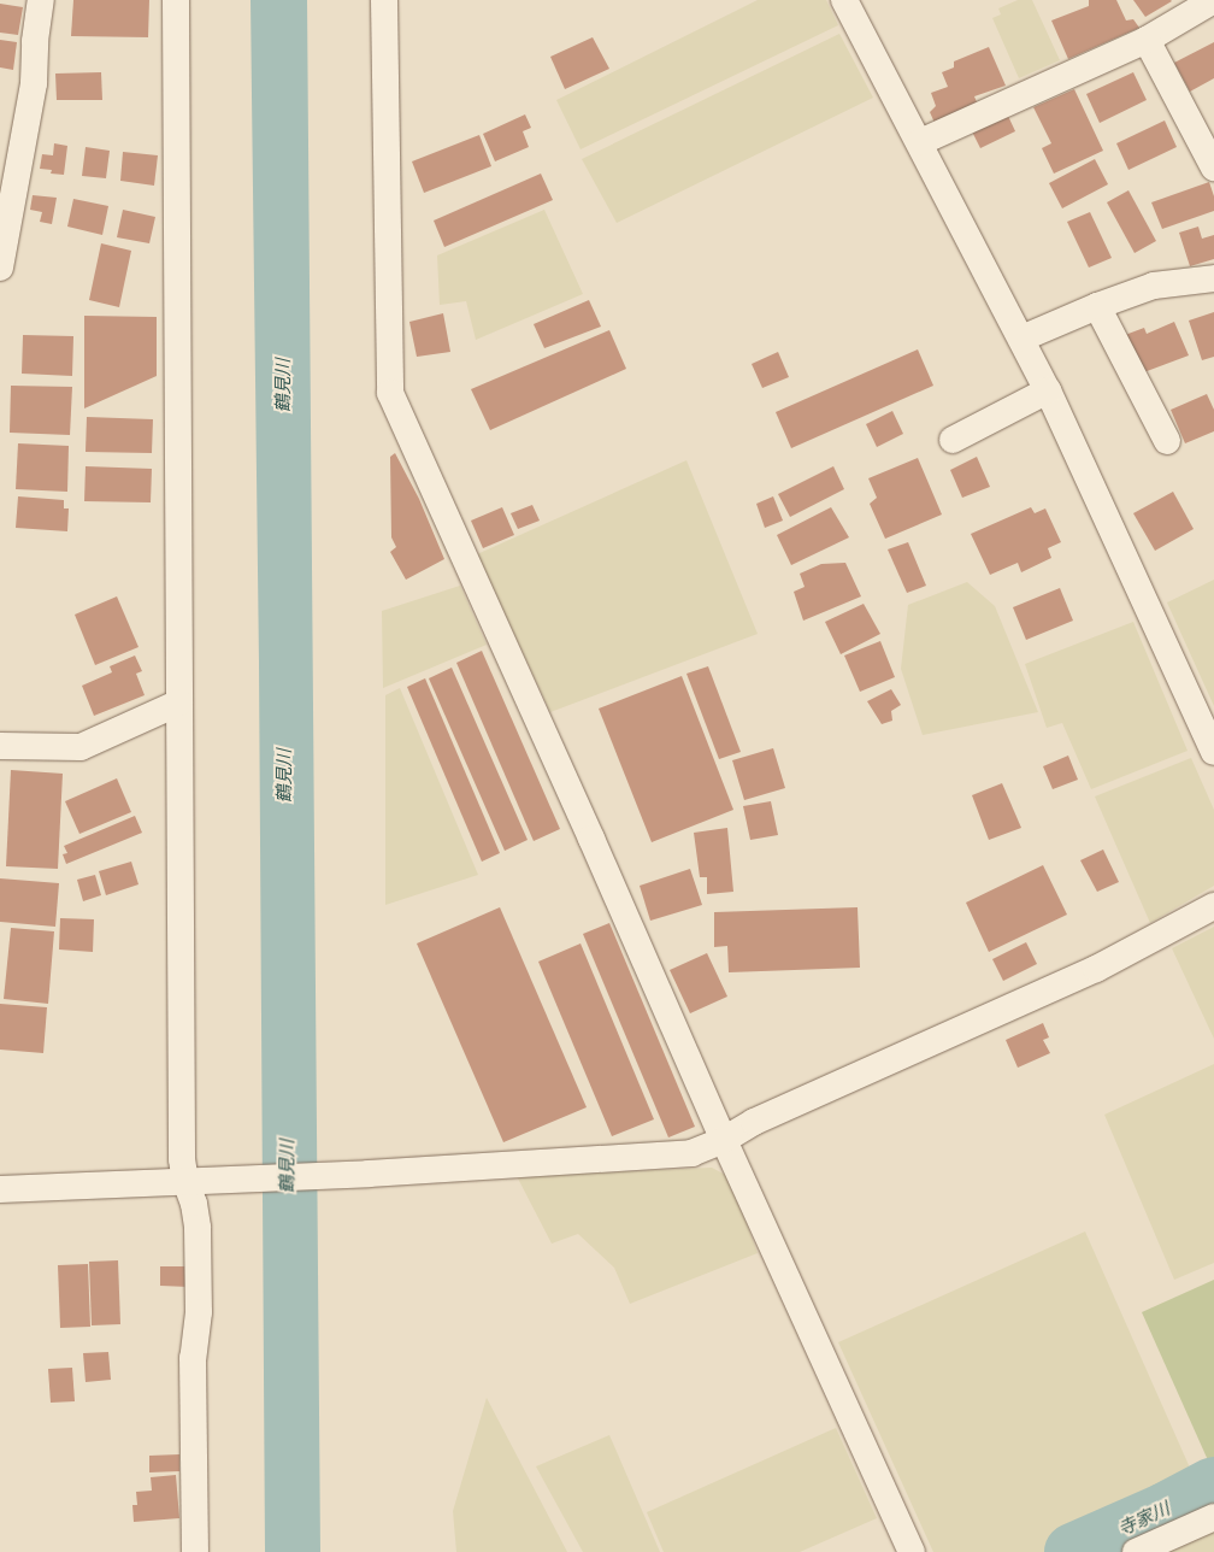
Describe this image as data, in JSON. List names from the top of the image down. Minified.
{"water":["鶴見川","寺家川"]}
